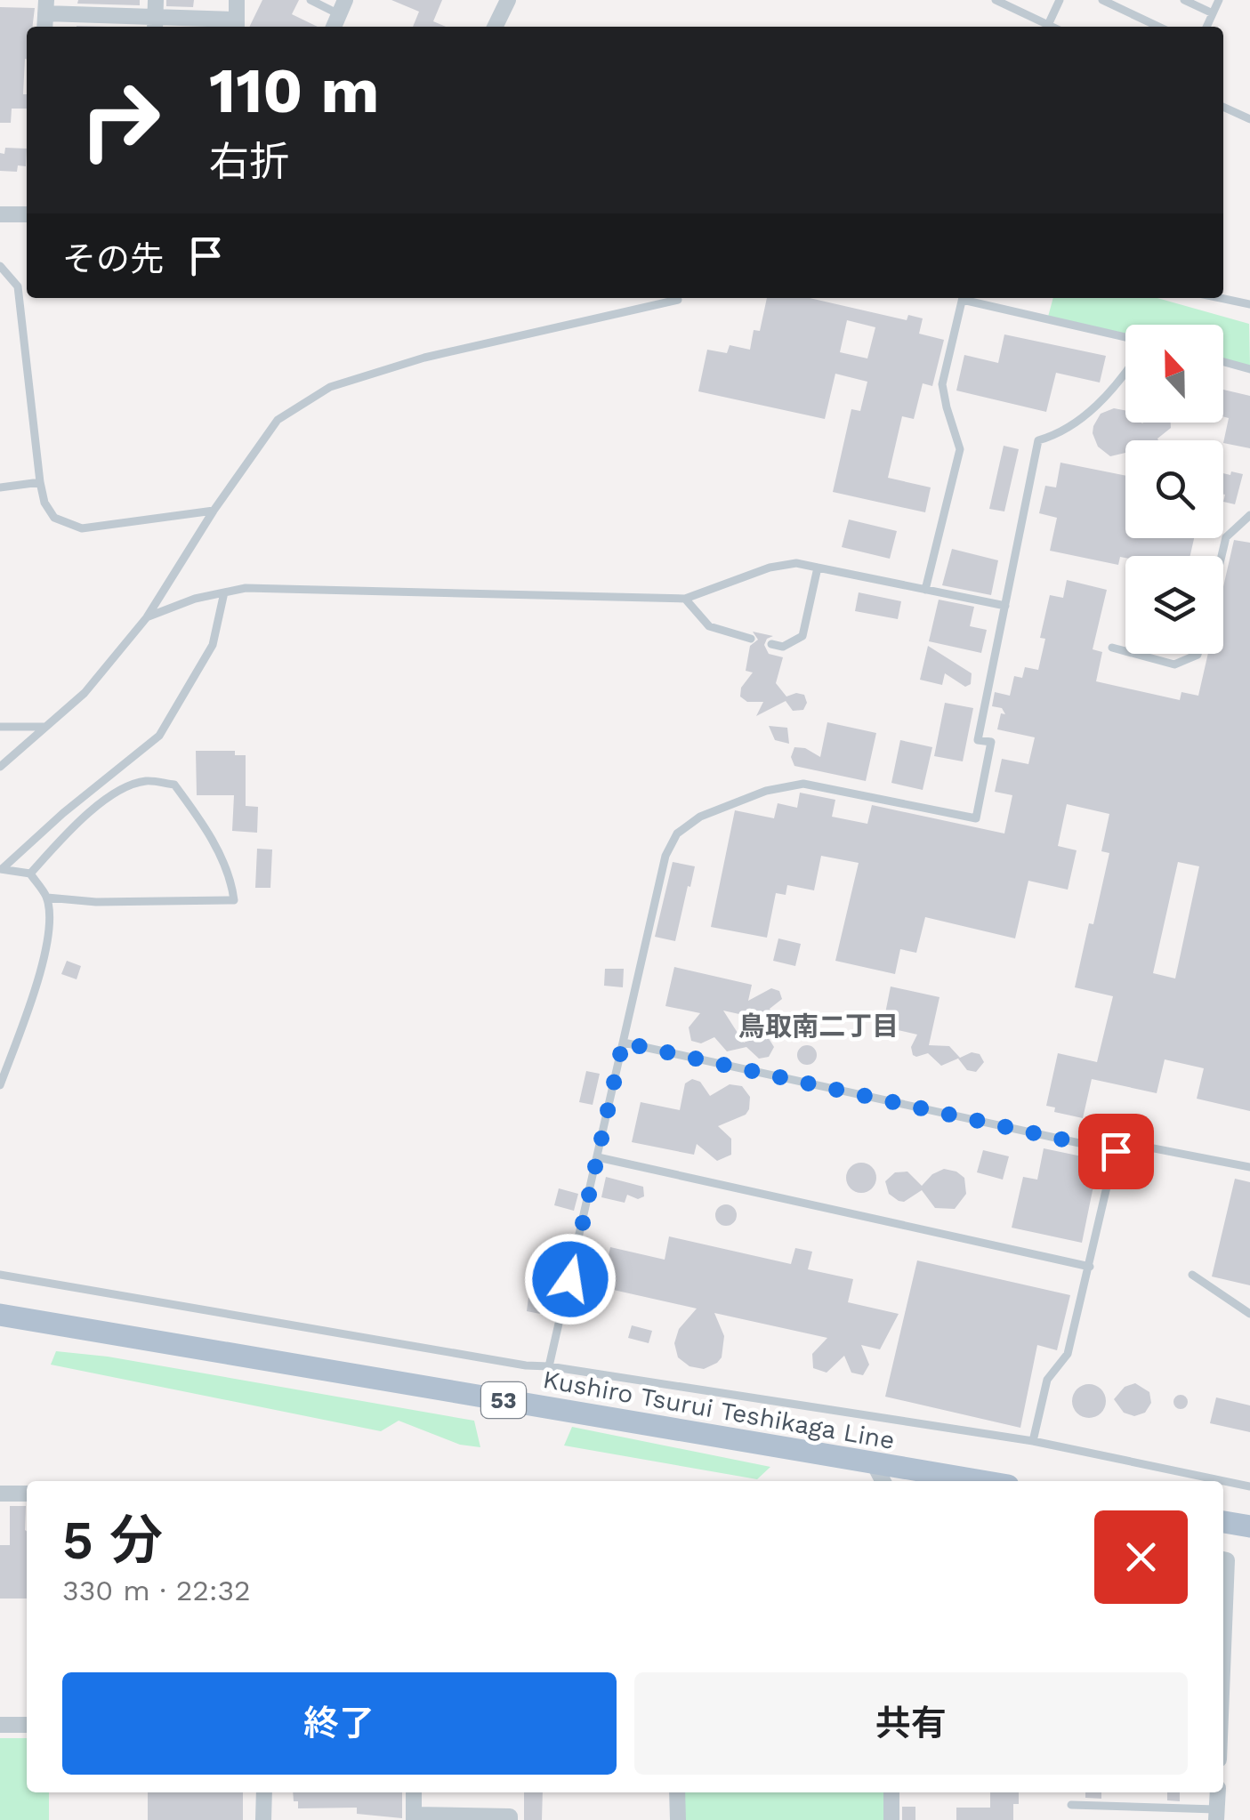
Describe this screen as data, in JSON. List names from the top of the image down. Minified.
{"streets":{"main road":["53","Kushiro Tsurui Teshikaga Line"]},"districts":["鳥取南二丁目"],"north":"top","page":{"turn":["110 m","右折"],"then":"その先","heading":["5 分","330 m · 22:32"],"buttons":["終了","共有"]}}
